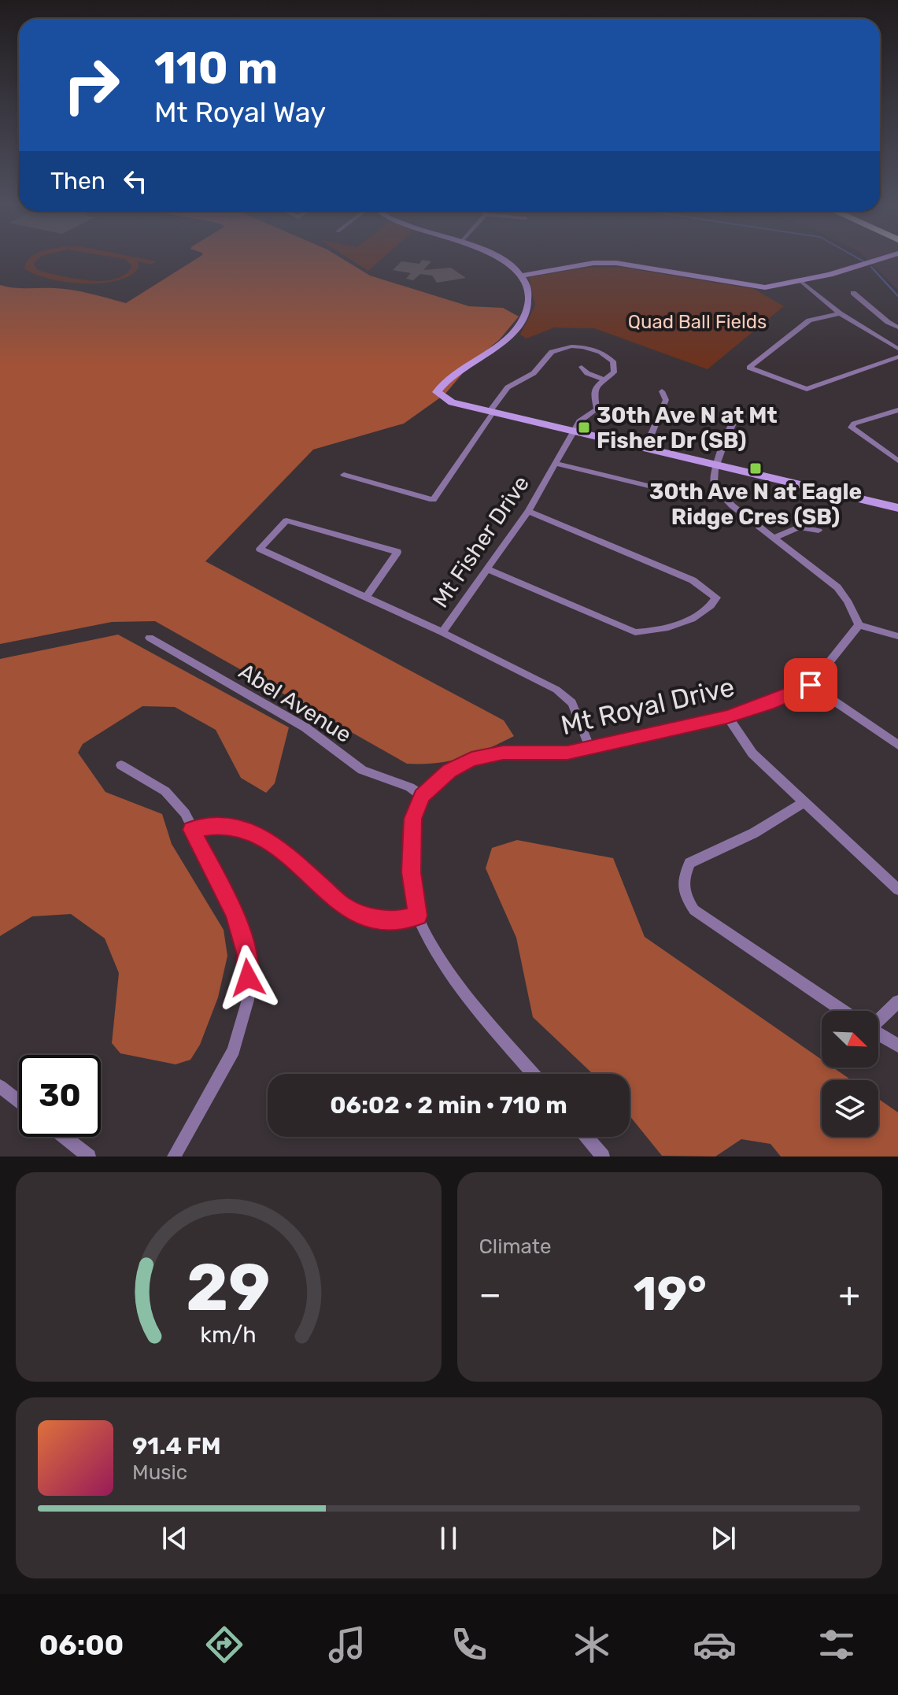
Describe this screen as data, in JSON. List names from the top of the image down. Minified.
{"streets":{"street":["Mt Fisher Drive","Abel Avenue","Mt Royal Drive"]},"crossings":[["Mt Fisher Drive","Mt Royal Drive"],["Abel Avenue","Mt Royal Drive"]],"parks":["Quad Ball Fields"],"places":{"transit":["30th Ave N at Mt Fisher Dr (SB)","30th Ave N at Eagle Ridge Cres (SB)"]},"north":"bottom right","page":{"turn":["110 m","Mt Royal Way"],"then":"Then","limit":"30","trip":"06:02 · 2 min · 710 m","tile":"Climate","heat":["−","19°","+"],"song":["91.4 FM","Music"],"tabs":"06:00","gauge":["29","km/h"]}}
